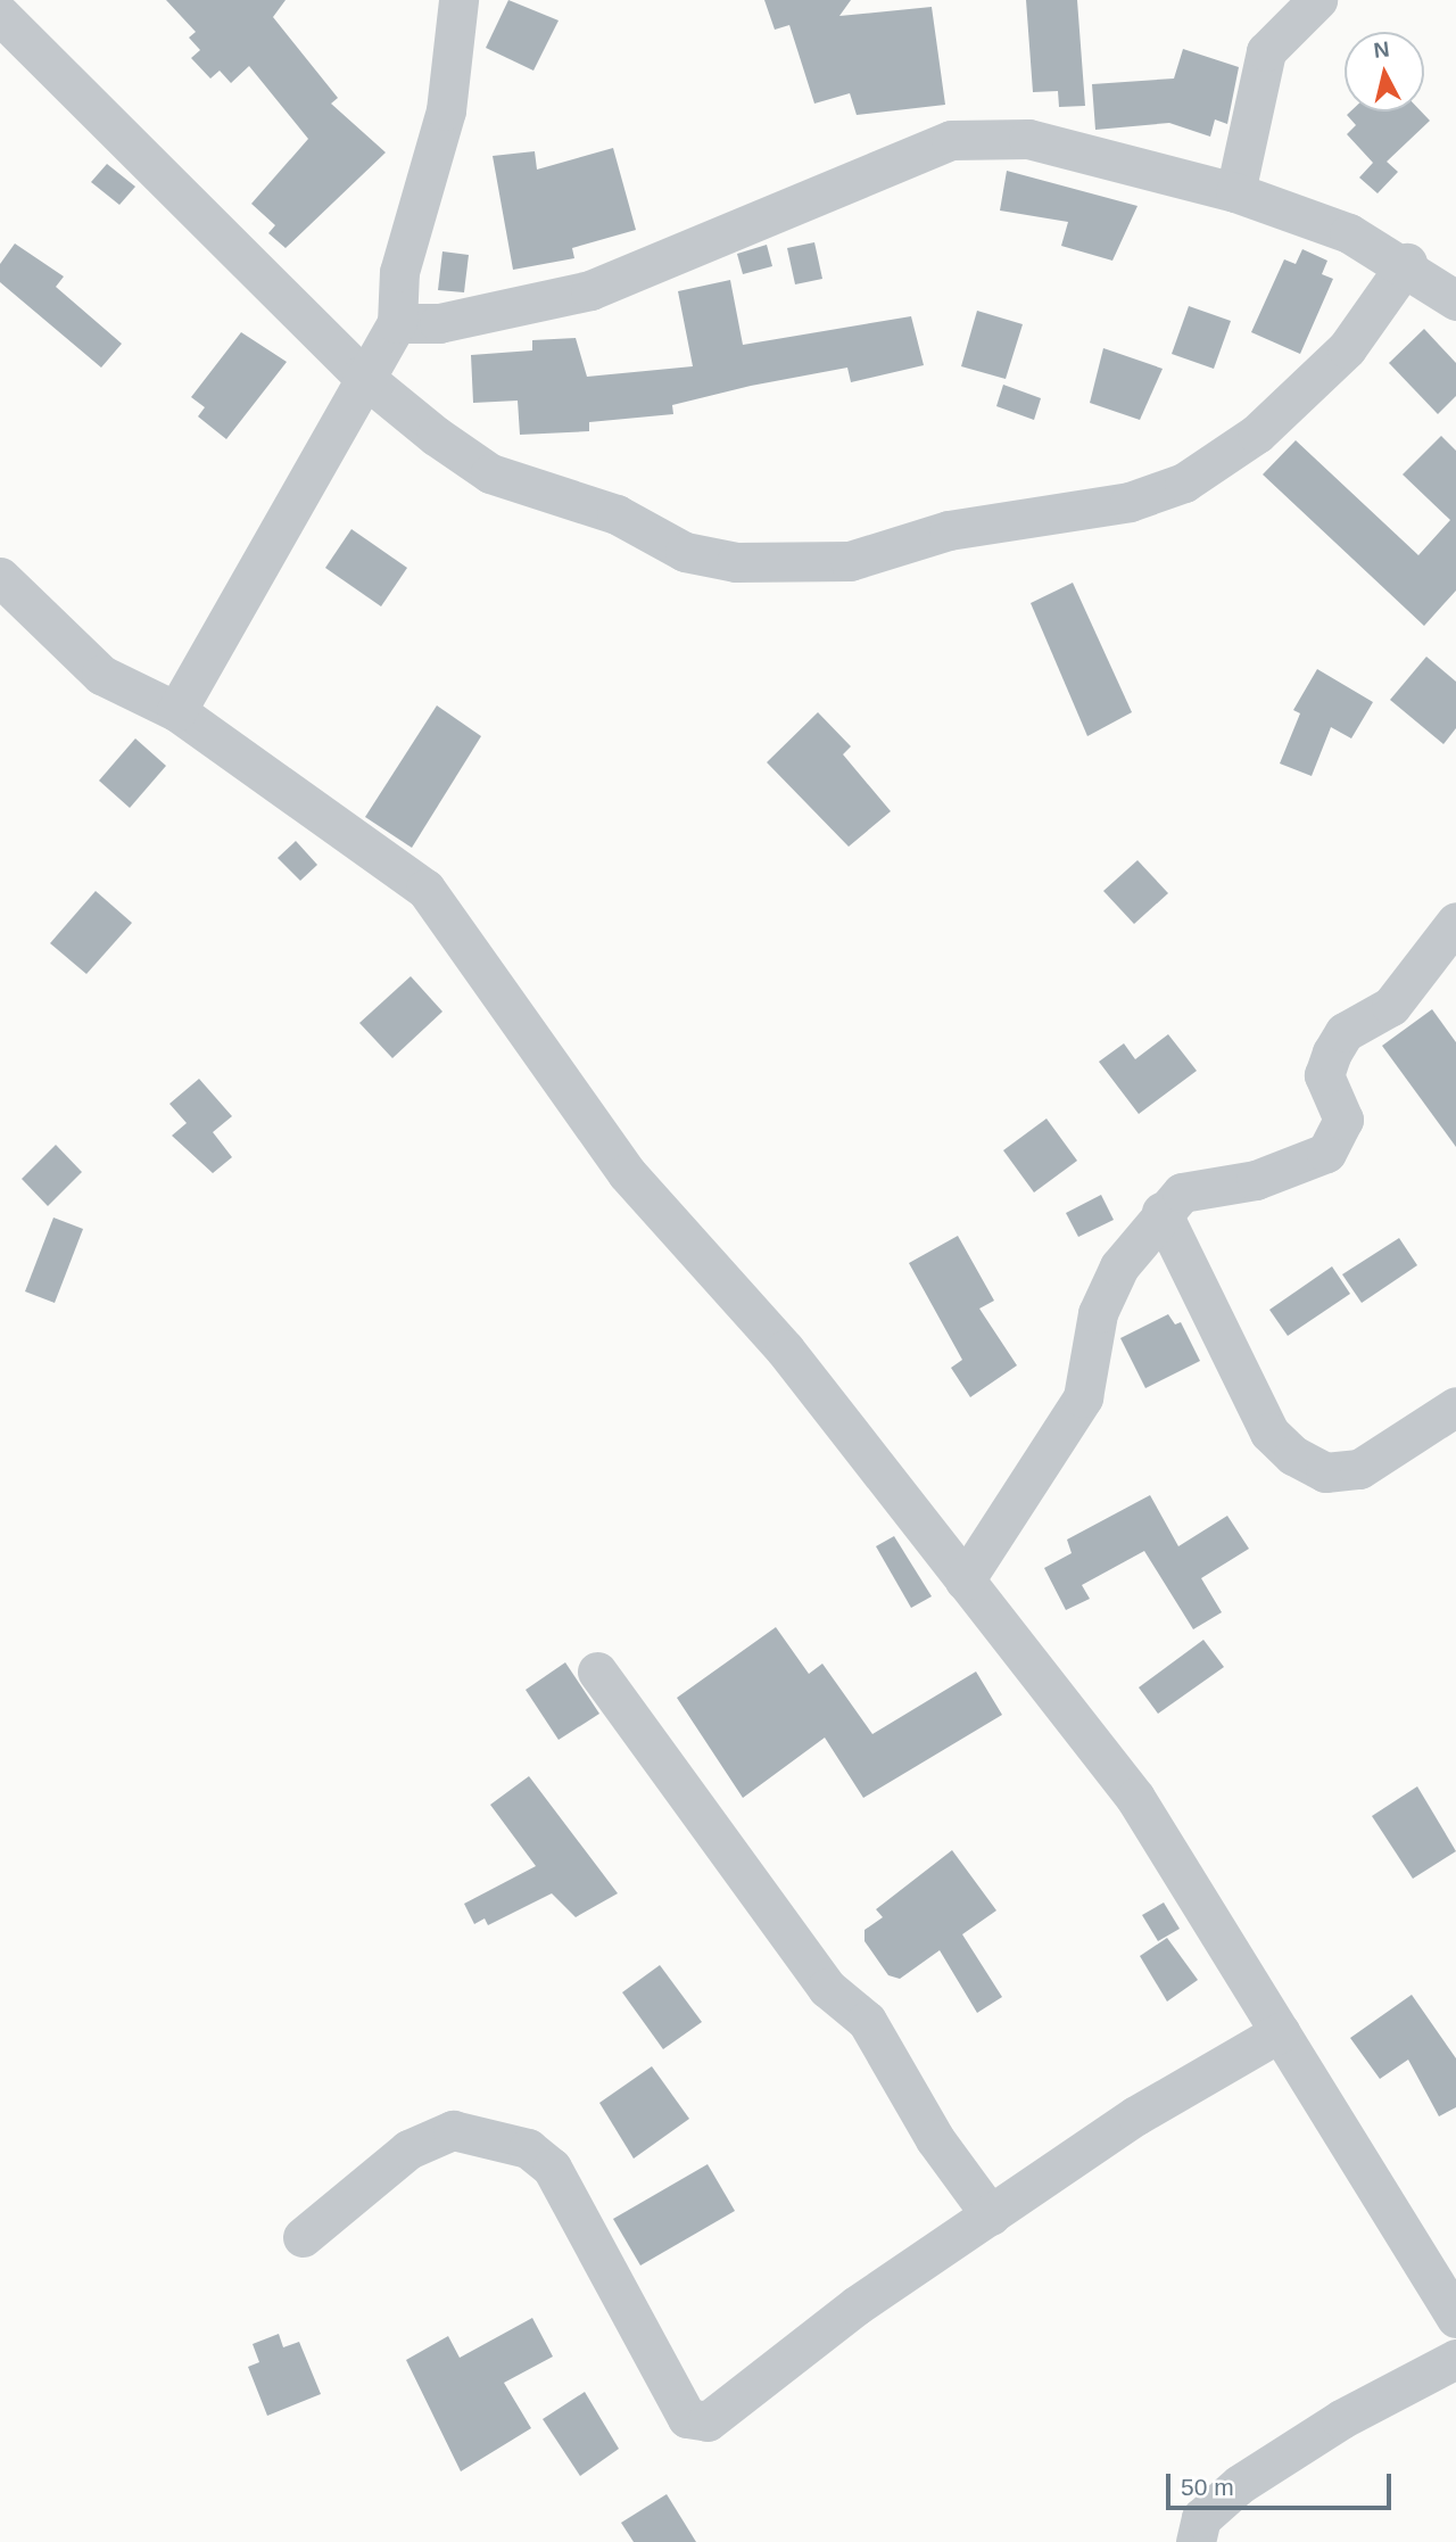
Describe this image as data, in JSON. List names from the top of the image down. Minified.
{"scale_bar":"50 m","north":"top"}
